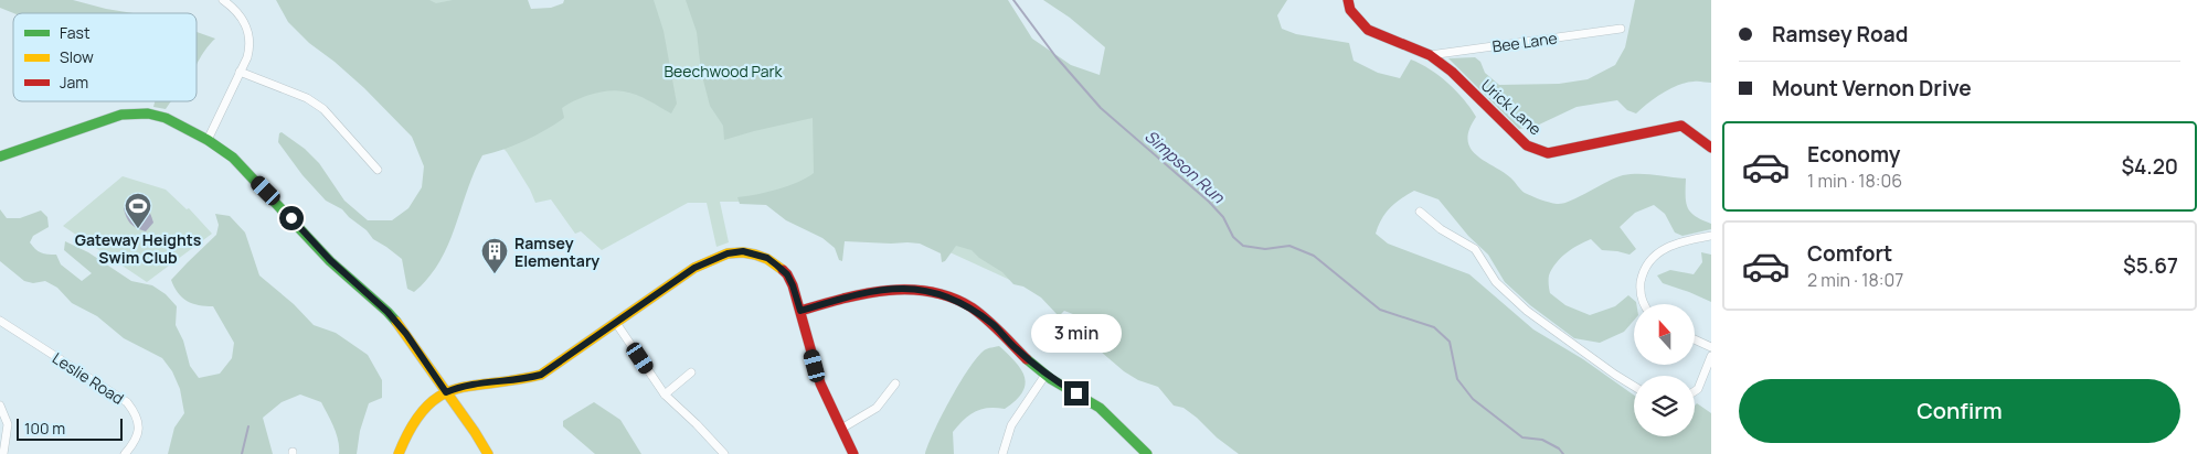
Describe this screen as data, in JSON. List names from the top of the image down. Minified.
{"streets":{"street":["Bee Lane","Urick Lane","Leslie Road"]},"crossings":[["Bee Lane","Urick Lane"]],"water":["Simpson Run"],"parks":["Beechwood Park"],"places":{"sports":["Gateway Heights Swim Club"],"building":["Ramsey Elementary"]},"legend":["Fast","Slow","Jam"],"scale_bar":"100 m","north":"top","page":{"banner":["Ramsey Road","Mount Vernon Drive"],"list":[{"name":"Economy","note":"1 min · 18:06","value":"$4.20"},{"name":"Comfort","note":"2 min · 18:07","value":"$5.67"}],"bubble":"3 min","buttons":"Confirm","scale":"100 m"}}
